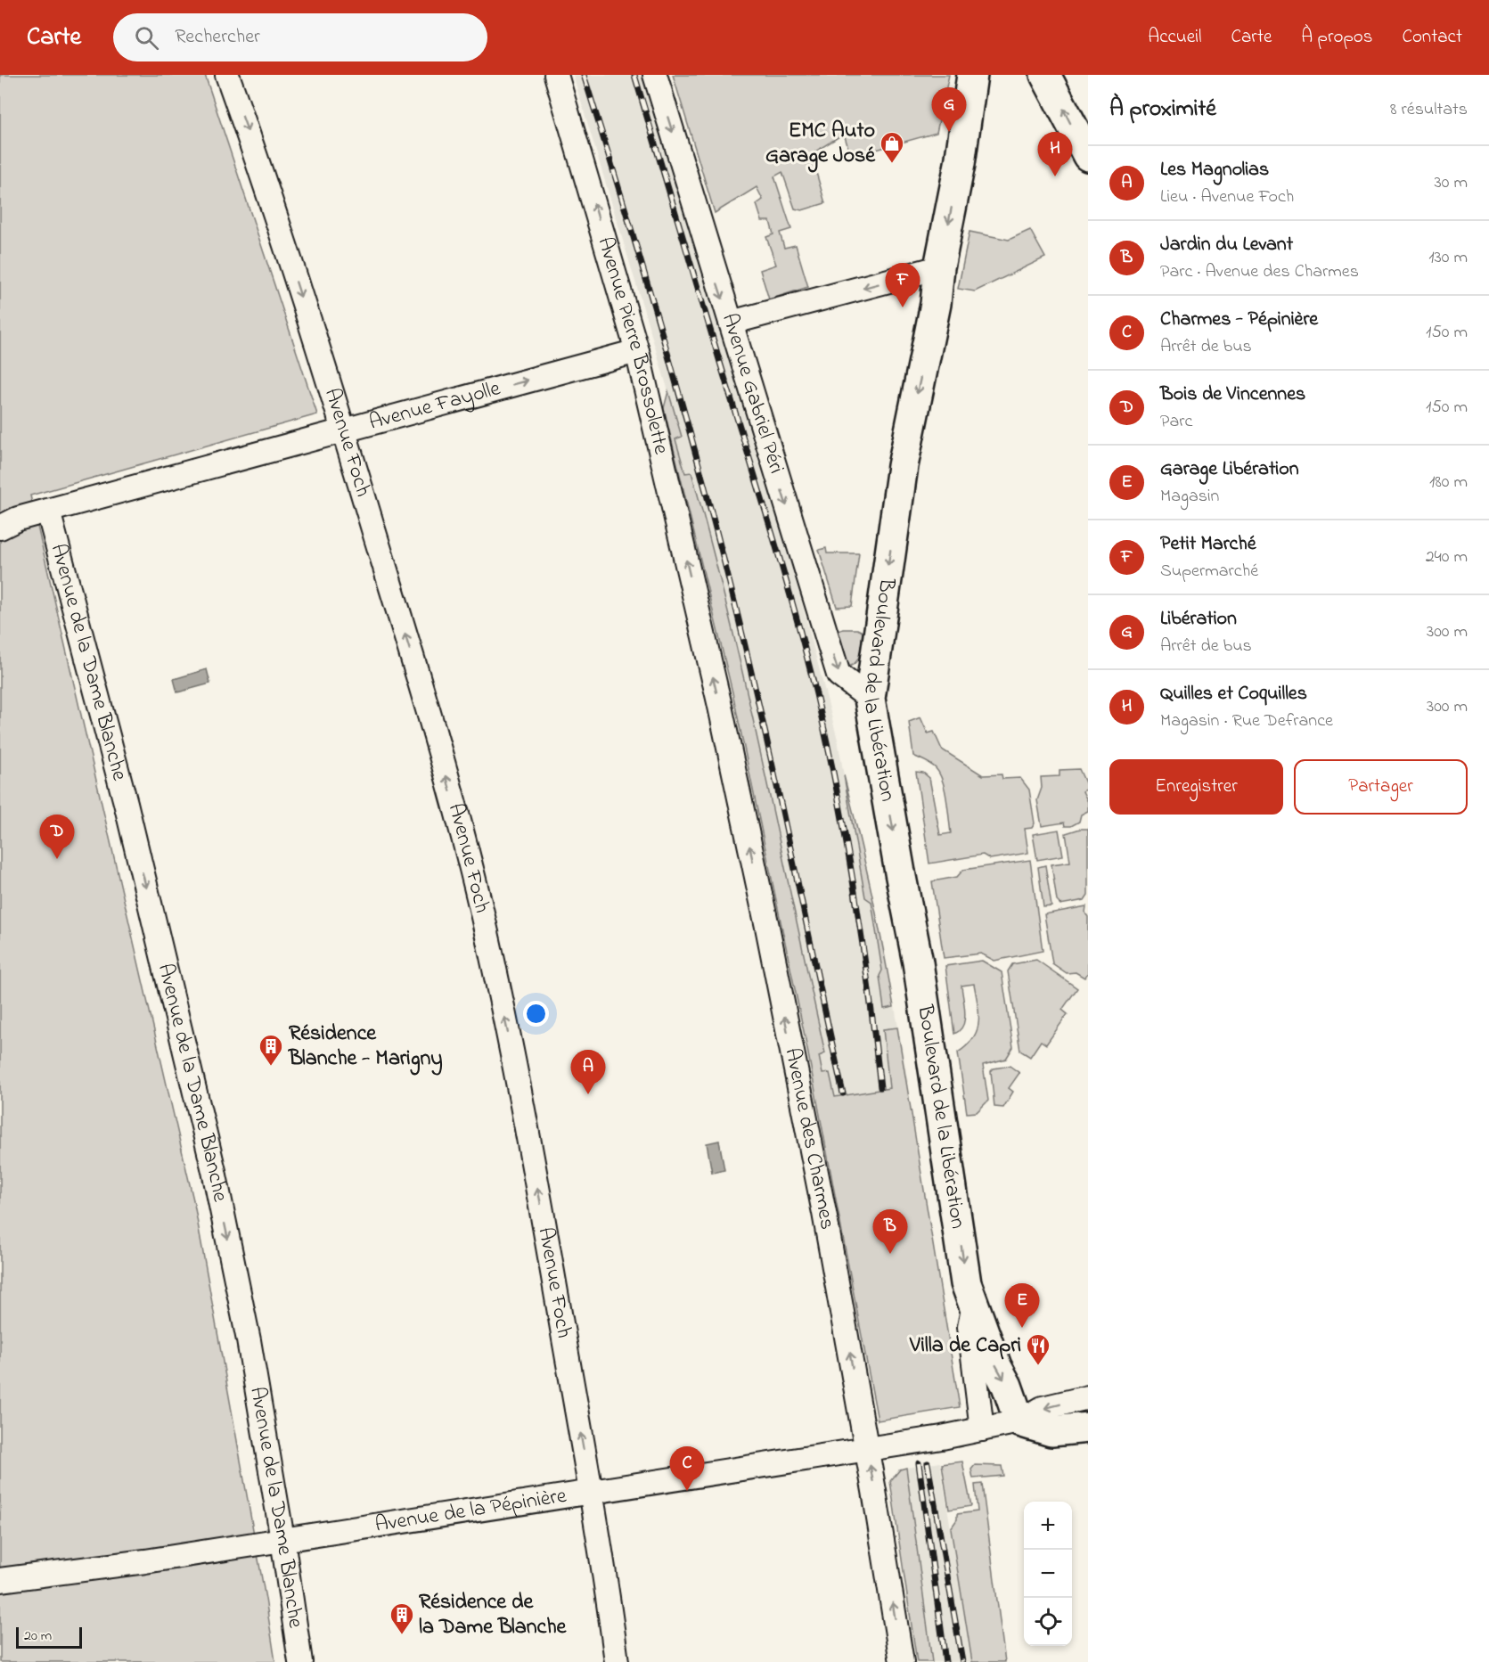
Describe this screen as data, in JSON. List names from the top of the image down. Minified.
{"streets":{"main road":["Boulevard de la Libération"],"street":["Avenue Pierre Brossolette","Avenue Gabriel Péri","Avenue Fayolle","Avenue Foch","Avenue de la Dame Blanche","Avenue des Charmes","Avenue de la Pépinière"]},"crossings":[["Avenue Pierre Brossolette","Avenue Fayolle"],["Avenue Pierre Brossolette","Avenue des Charmes"],["Avenue Gabriel Péri","Boulevard de la Libération"],["Avenue Fayolle","Avenue Foch"],["Avenue Fayolle","Avenue de la Dame Blanche"],["Avenue Foch","Avenue de la Pépinière"],["Avenue de la Dame Blanche","Avenue de la Pépinière"],["Boulevard de la Libération","Avenue de la Pépinière"],["Avenue des Charmes","Avenue de la Pépinière"]],"one_way":["Avenue Pierre Brossolette","Avenue Gabriel Péri","Avenue Fayolle","Avenue de la Dame Blanche","Boulevard de la Libération","Avenue des Charmes"],"places":{"shop":["EMC Auto Garage José"],"building":["Résidence Blanche - Marigny","Résidence de la Dame Blanche"],"restaurant":["Villa de Capri"]},"scale_bar":"20 m","page":{"header":"Carte","search":"Rechercher","nav":["Accueil","Carte","À propos","Contact"],"heading":["À proximité","8 résultats"],"pins":["G","H","F","D","A","B","E","C"],"list":[{"mark":"A","name":"Les Magnolias","note":"Lieu · Avenue Foch","value":"30 m"},{"mark":"B","name":"Jardin du Levant","note":"Parc · Avenue des Charmes","value":"130 m"},{"mark":"C","name":"Charmes - Pépinière","note":"Arrêt de bus","value":"150 m"},{"mark":"D","name":"Bois de Vincennes","note":"Parc","value":"150 m"},{"mark":"E","name":"Garage Libération","note":"Magasin","value":"180 m"},{"mark":"F","name":"Petit Marché","note":"Supermarché","value":"240 m"},{"mark":"G","name":"Libération","note":"Arrêt de bus","value":"300 m"},{"mark":"H","name":"Quilles et Coquilles","note":"Magasin · Rue Defrance","value":"300 m"}],"buttons":["Enregistrer","Partager"],"map_buttons":["+","−"],"scale":"20 m"}}
